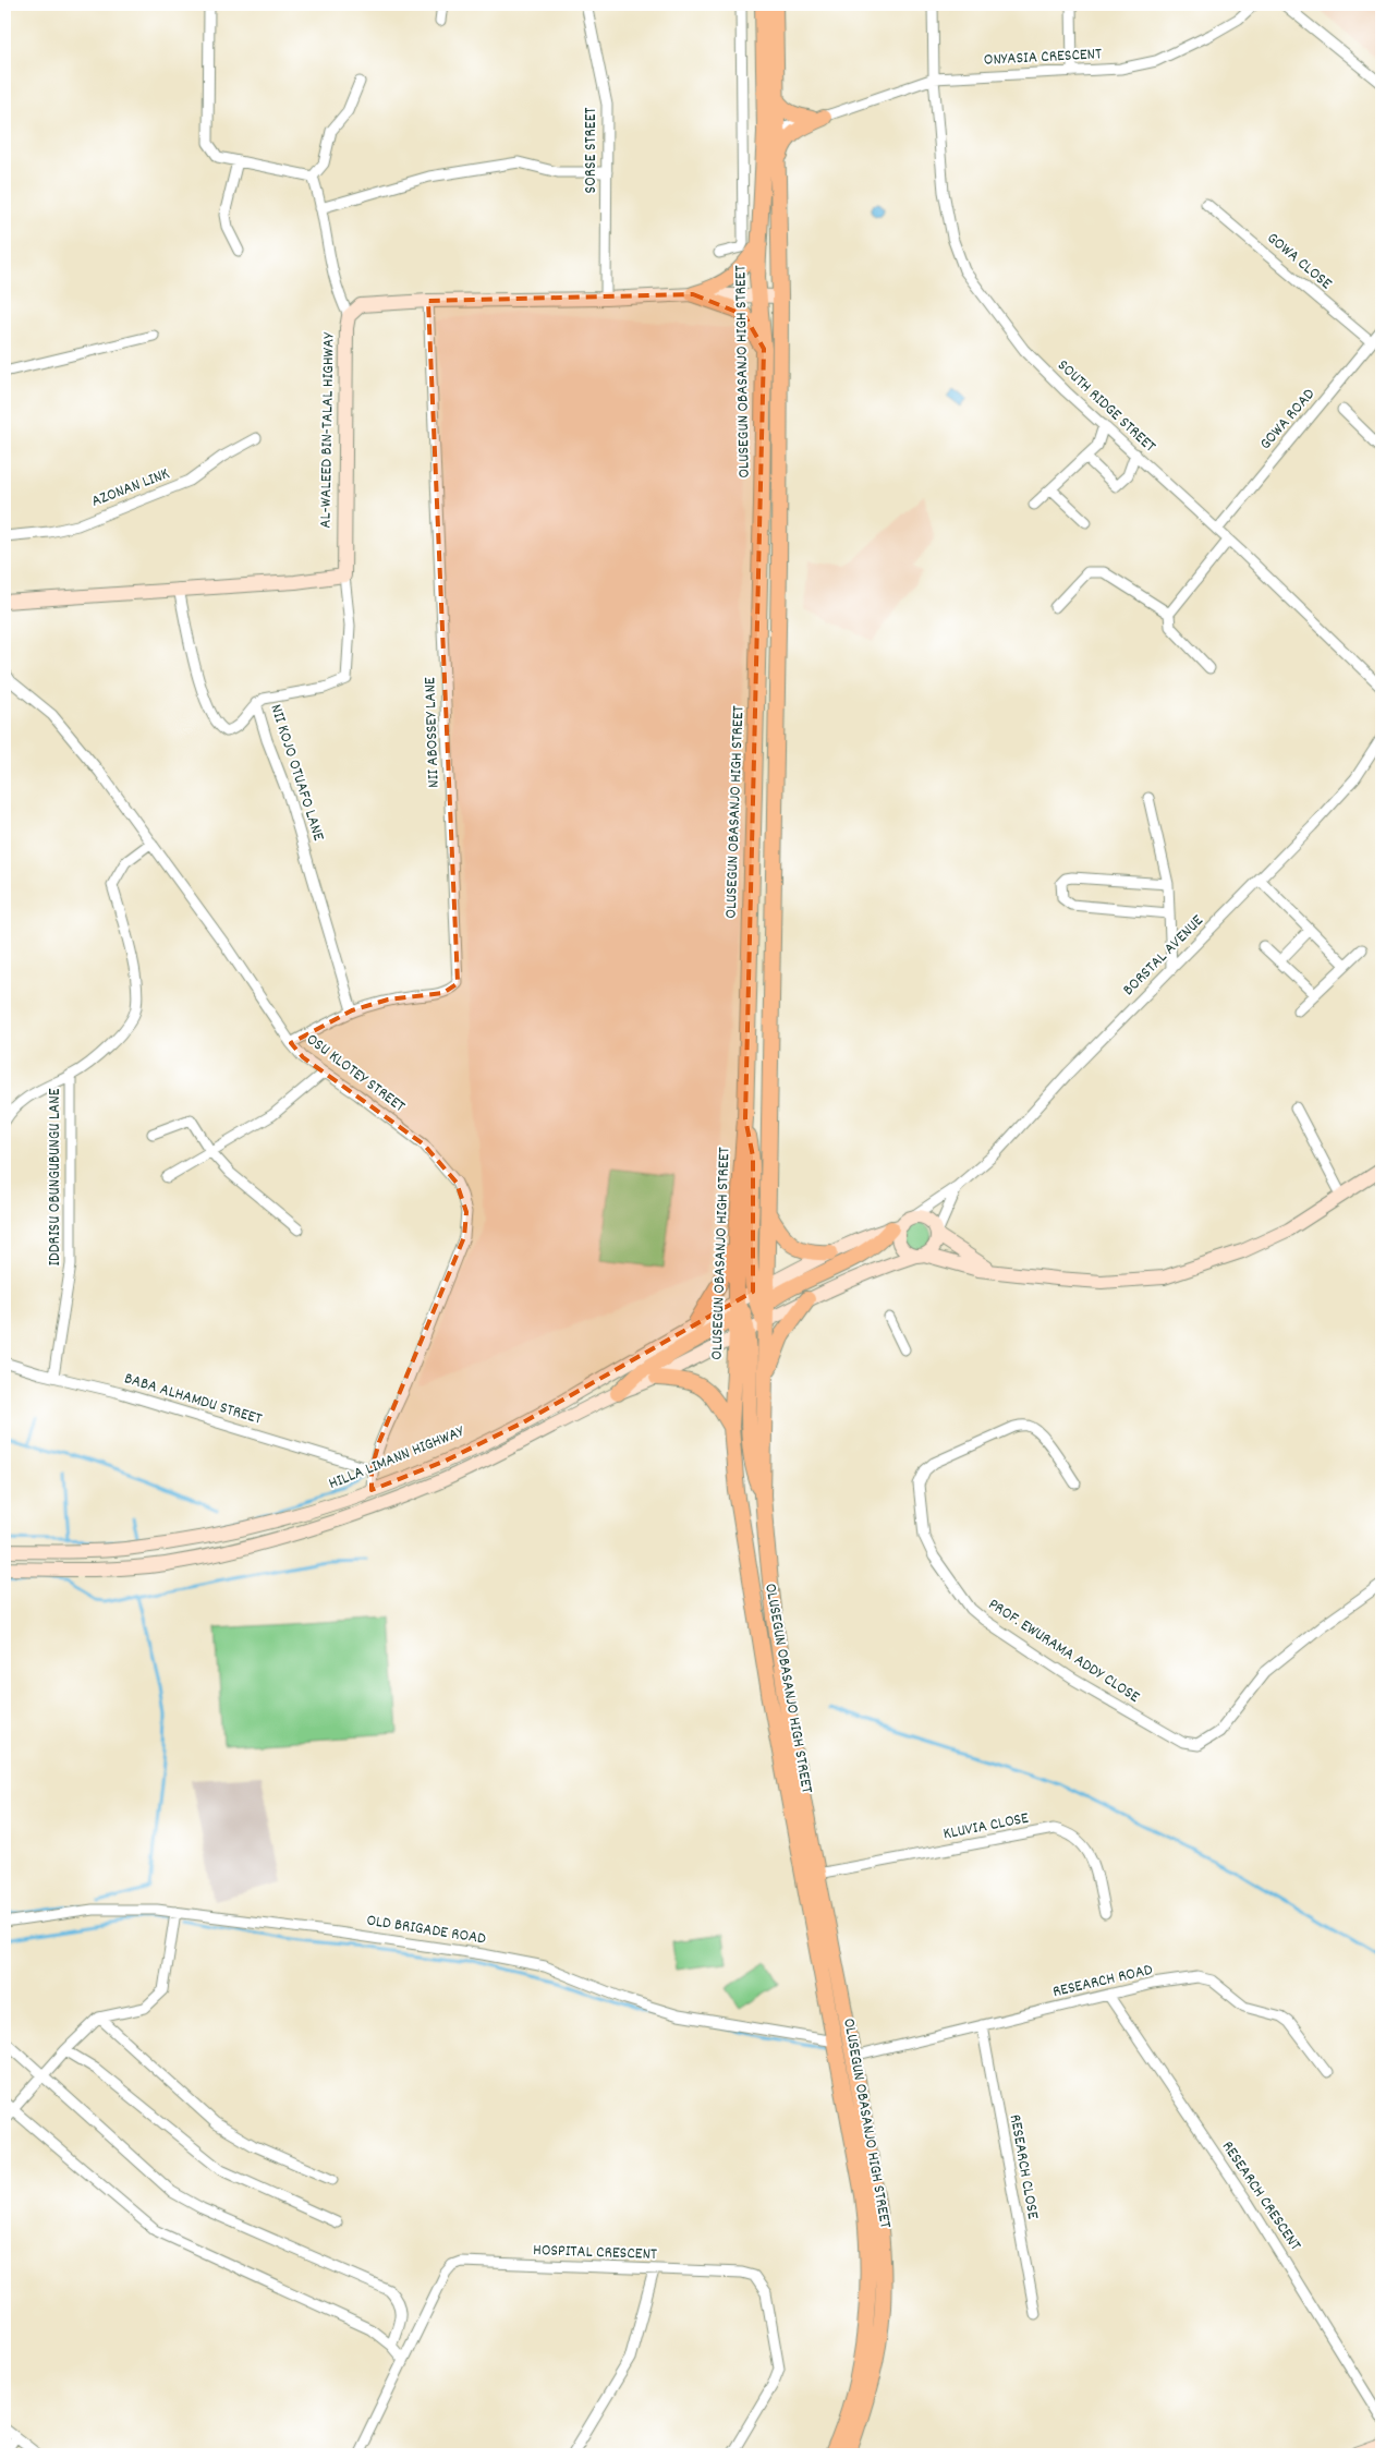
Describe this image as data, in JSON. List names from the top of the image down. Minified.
{"streets":{"main road":["OLUSEGUN OBASANJO HIGH STREET"],"street":["ONYASIA CRESCENT","SORSE STREET","GOWA CLOSE","SOUTH RIDGE STREET","GOWA ROAD","AL-WALEED BIN-TALAL HIGHWAY","AZONAN LINK","NII ABOSSEY LANE","NII KOJO OTUAFO LANE","BORSTAL AVENUE","OSU KLOTEY STREET","IDDRISU OBUNGUBUNGU LANE","BABA ALHAMDU STREET","HILLA LIMANN HIGHWAY","PROF. EWURAMA ADDY CLOSE","KLUVIA CLOSE","OLD BRIGADE ROAD","RESEARCH ROAD","RESEARCH CLOSE","RESEARCH CRESCENT","HOSPITAL CRESCENT"]},"crossings":[["ONYASIA CRESCENT","OLUSEGUN OBASANJO HIGH STREET"],["ONYASIA CRESCENT","SOUTH RIDGE STREET"],["SORSE STREET","AL-WALEED BIN-TALAL HIGHWAY"],["GOWA CLOSE","GOWA ROAD"],["OLUSEGUN OBASANJO HIGH STREET","AL-WALEED BIN-TALAL HIGHWAY"],["OLUSEGUN OBASANJO HIGH STREET","HILLA LIMANN HIGHWAY"],["OLUSEGUN OBASANJO HIGH STREET","KLUVIA CLOSE"],["OLUSEGUN OBASANJO HIGH STREET","OLD BRIGADE ROAD"],["OLUSEGUN OBASANJO HIGH STREET","RESEARCH ROAD"],["SOUTH RIDGE STREET","GOWA ROAD"],["AL-WALEED BIN-TALAL HIGHWAY","NII ABOSSEY LANE"],["AL-WALEED BIN-TALAL HIGHWAY","NII KOJO OTUAFO LANE"],["NII ABOSSEY LANE","NII KOJO OTUAFO LANE"],["NII ABOSSEY LANE","OSU KLOTEY STREET"],["OSU KLOTEY STREET","BABA ALHAMDU STREET"],["OSU KLOTEY STREET","HILLA LIMANN HIGHWAY"],["IDDRISU OBUNGUBUNGU LANE","BABA ALHAMDU STREET"],["RESEARCH ROAD","RESEARCH CLOSE"],["RESEARCH ROAD","RESEARCH CRESCENT"]]}
